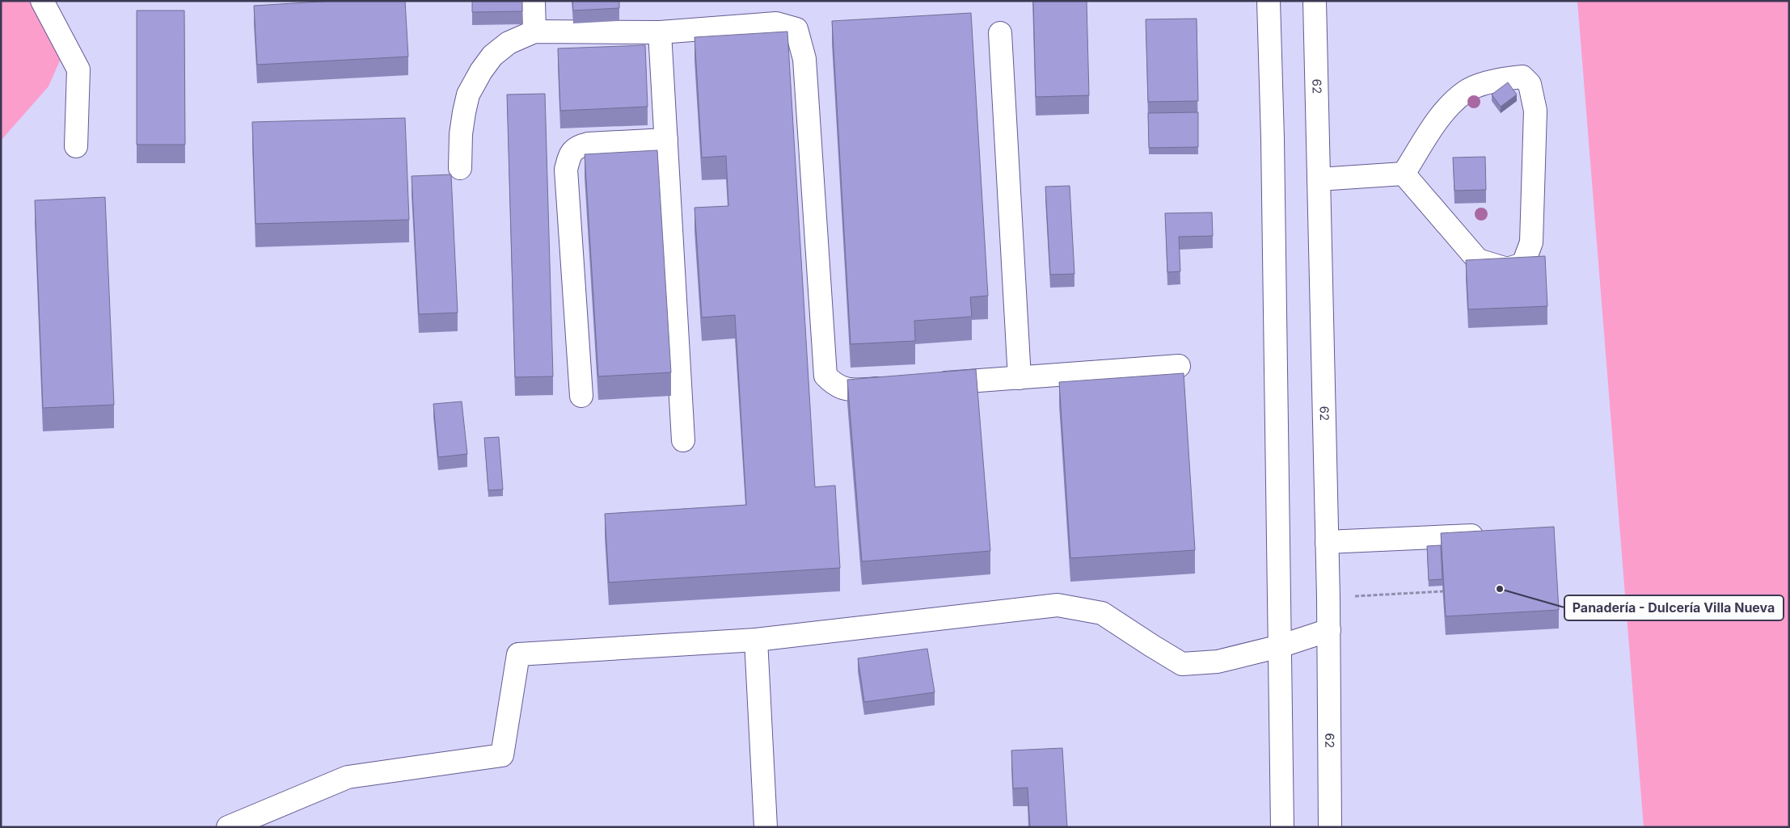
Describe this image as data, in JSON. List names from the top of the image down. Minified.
{"streets":{"street":["62"]},"places":["Panadería - Dulcería Villa Nueva"]}
